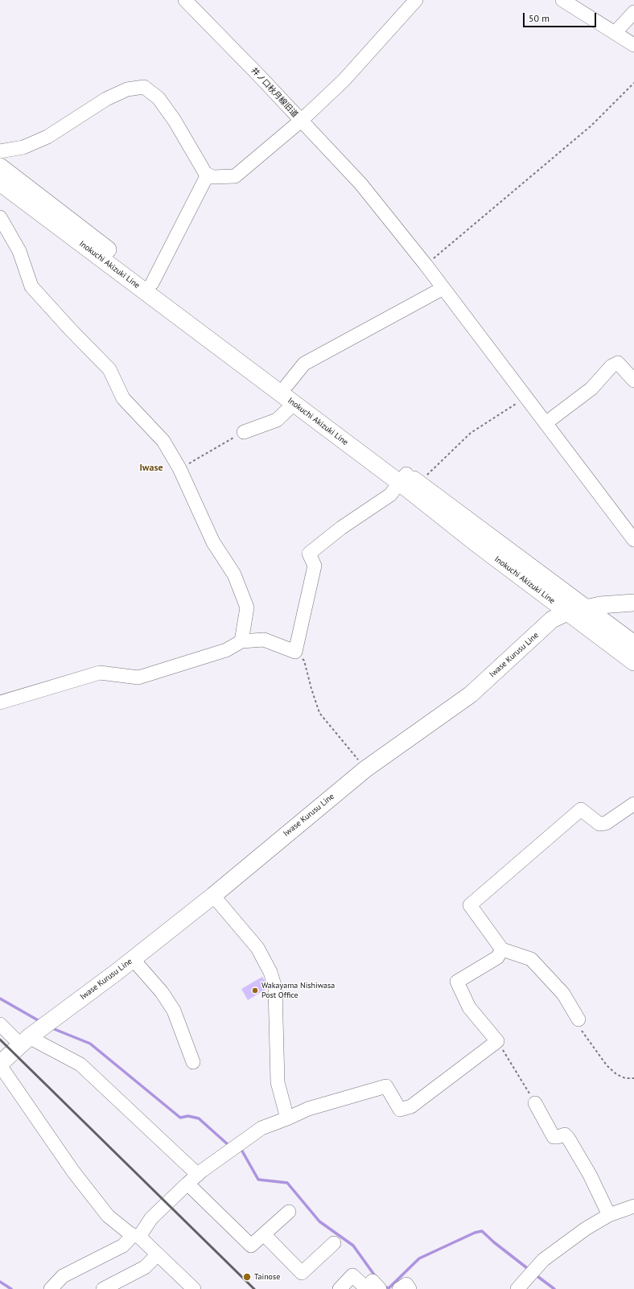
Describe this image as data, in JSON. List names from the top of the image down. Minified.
{"streets":{"main road":["Inokuchi Akizuki Line","Iwase Kurusu Line"],"street":["井ノ口秋月線旧道"]},"crossings":[["Inokuchi Akizuki Line","Iwase Kurusu Line"]],"districts":["Iwase"],"places":["Wakayama Nishiwasa Post Office","Tainose"],"scale_bar":"50 m"}
